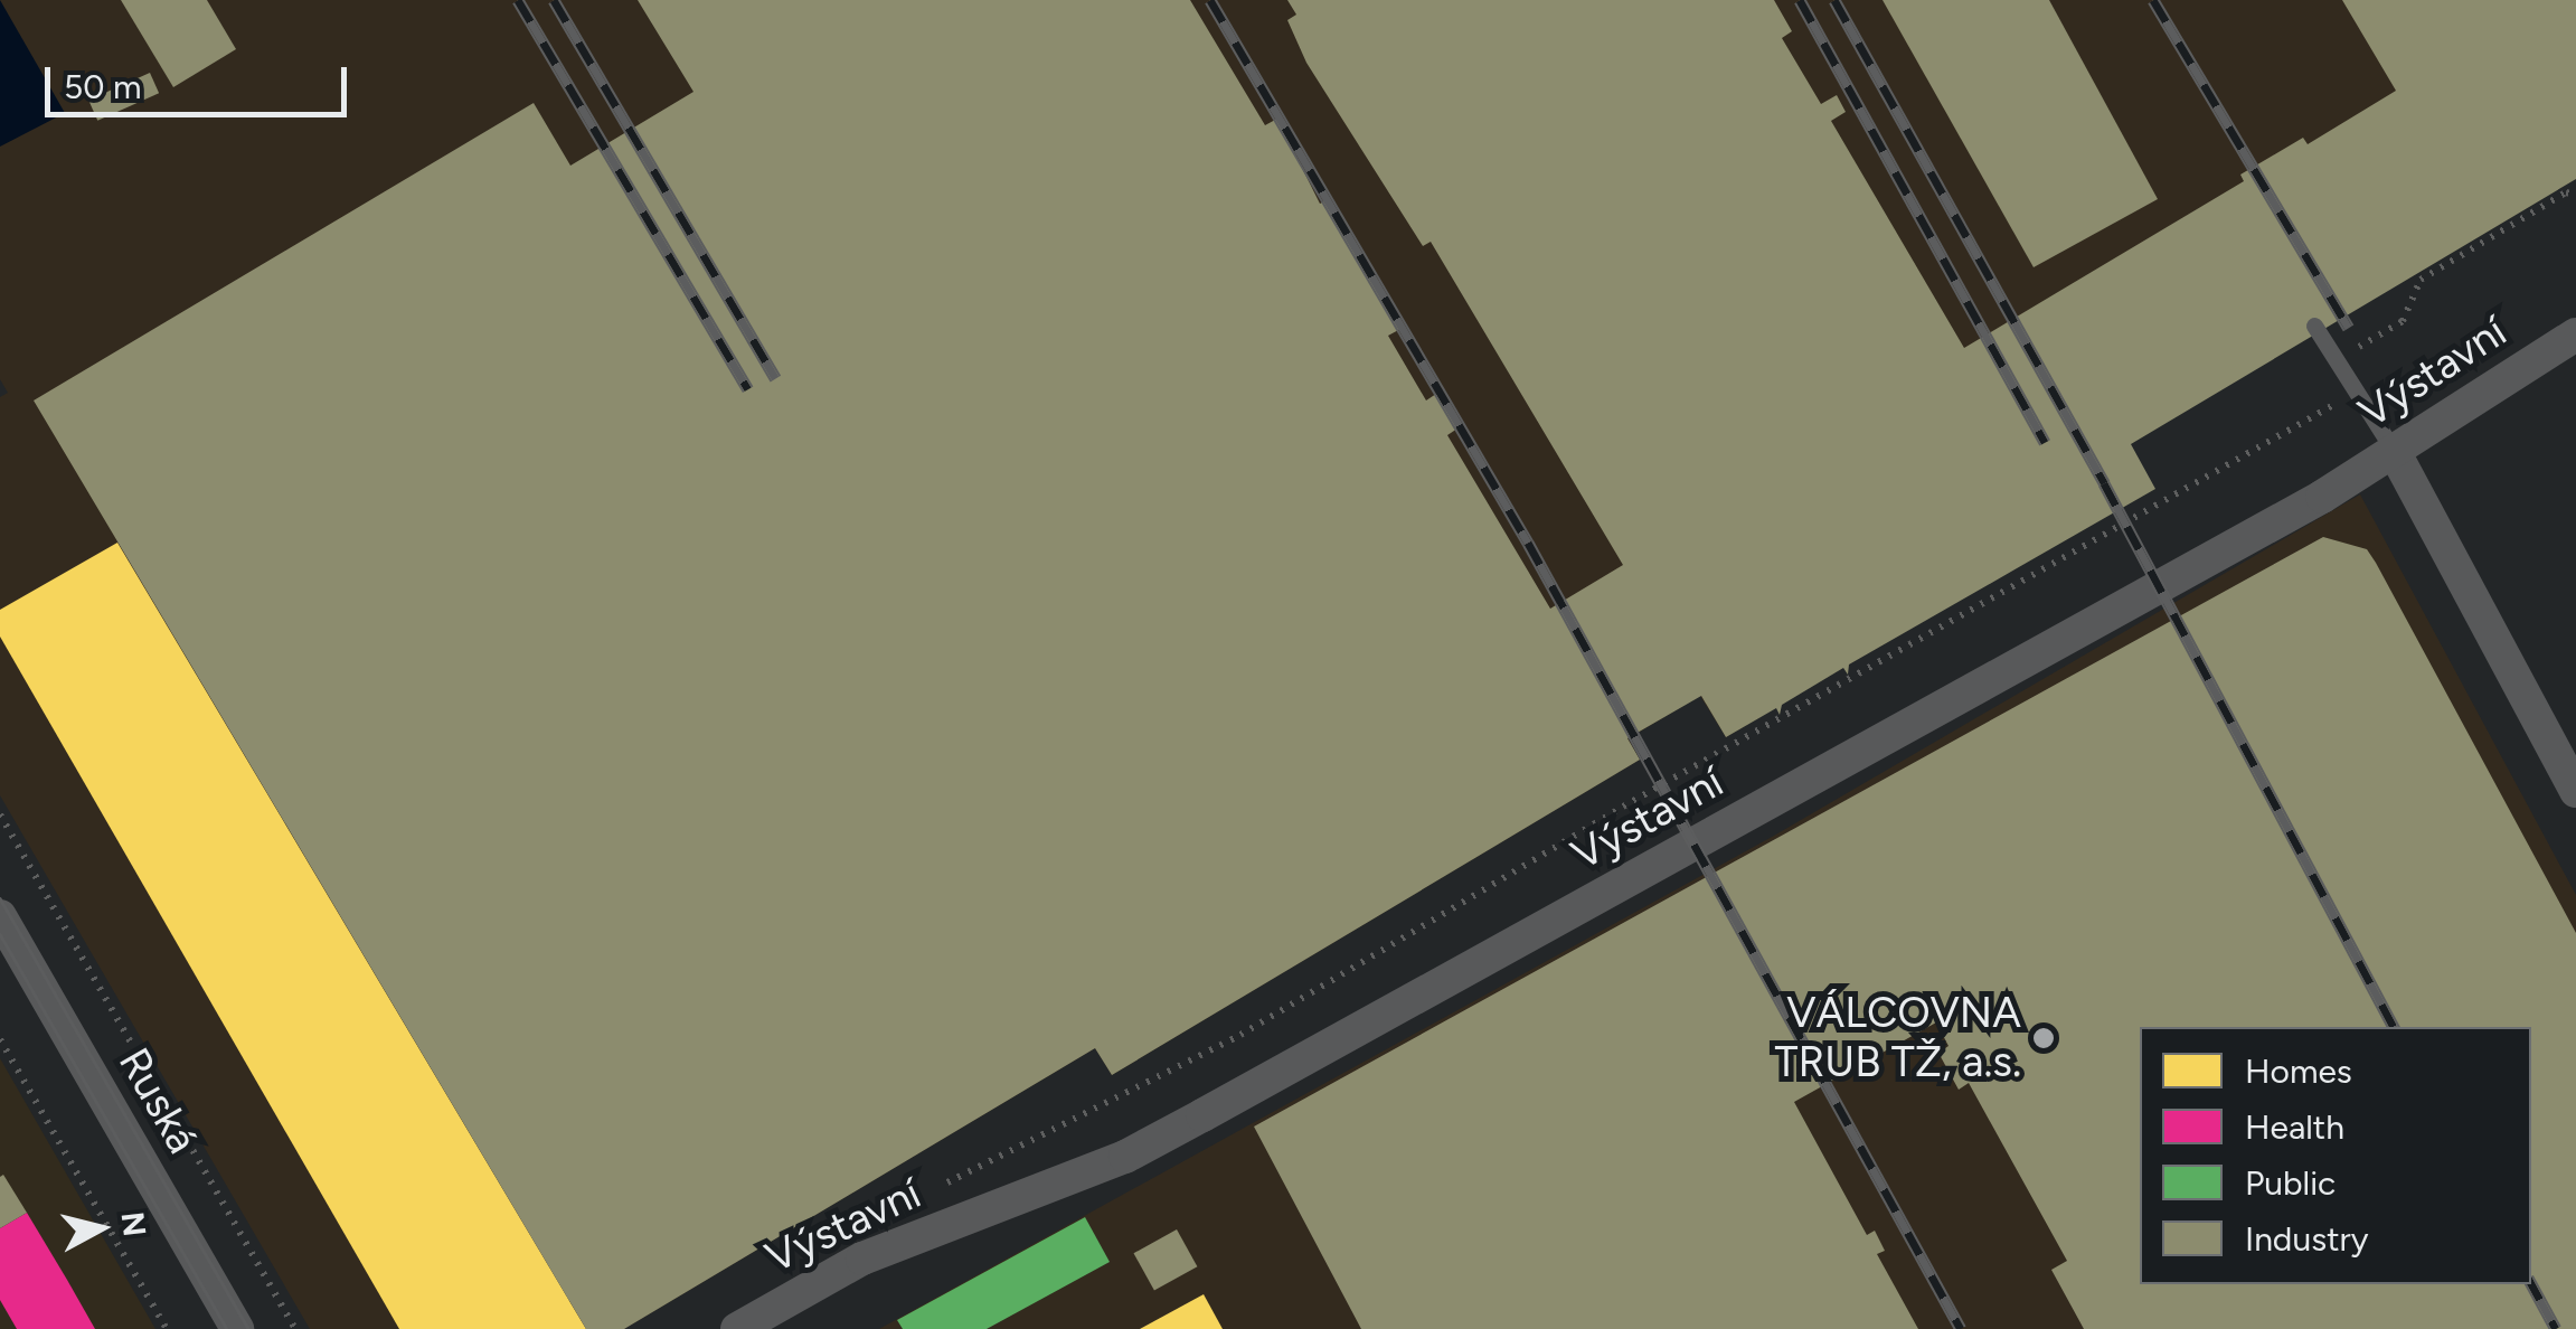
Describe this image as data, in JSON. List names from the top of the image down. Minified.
{"streets":{"street":["Výstavní","Ruská"]},"places":["VÁLCOVNA TRUB TŽ, a.s."],"legend":["Homes","Health","Public","Industry"],"scale_bar":"50 m","north":"right"}
